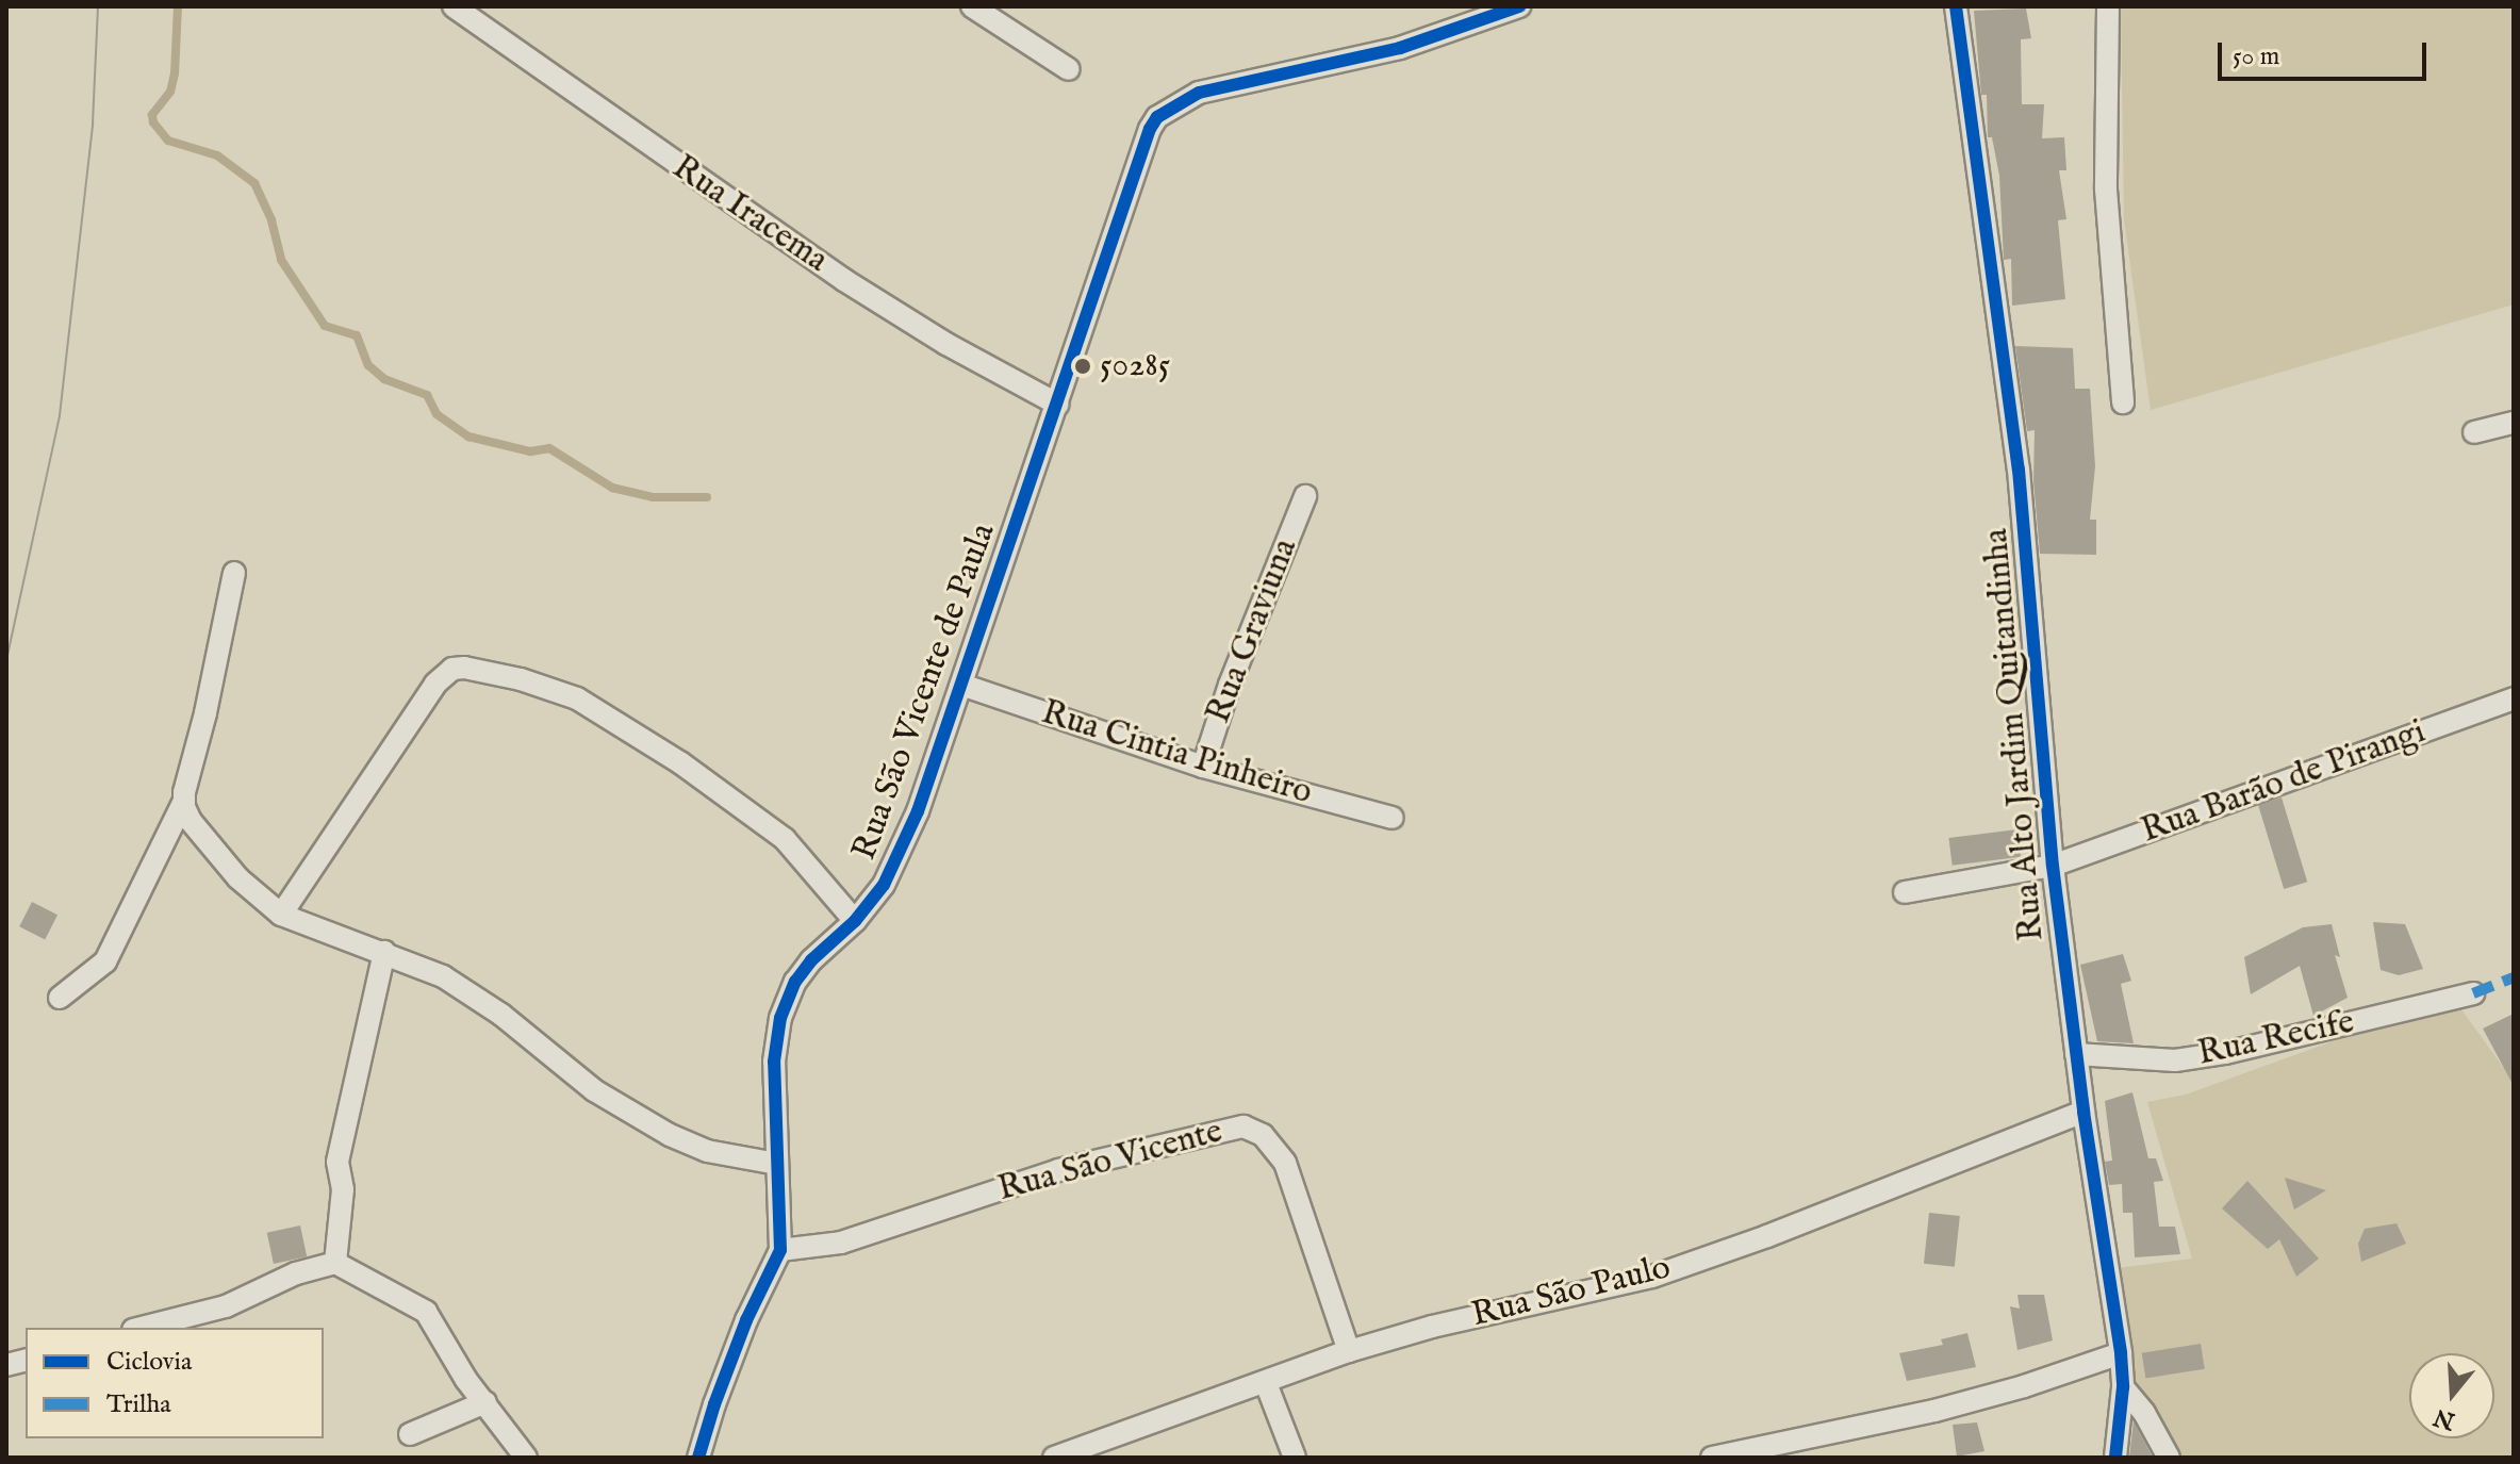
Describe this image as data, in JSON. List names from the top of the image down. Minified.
{"streets":{"street":["Rua Iracema","Rua Graviuna","Rua São Vicente de Paula","Rua Alto Jardim Quitandinha","Rua Cintia Pinheiro","Rua Barão de Pirangi","Rua Recife","Rua São Vicente","Rua São Paulo"]},"crossings":[["Rua Iracema","Rua São Vicente de Paula"],["Rua Graviuna","Rua Cintia Pinheiro"],["Rua São Vicente de Paula","Rua Cintia Pinheiro"],["Rua São Vicente de Paula","Rua São Vicente"],["Rua Alto Jardim Quitandinha","Rua Barão de Pirangi"],["Rua Alto Jardim Quitandinha","Rua Recife"],["Rua Alto Jardim Quitandinha","Rua São Paulo"],["Rua São Vicente","Rua São Paulo"]],"places":["50285"],"legend":["Ciclovia","Trilha"],"scale_bar":"50 m","north":"bottom"}
